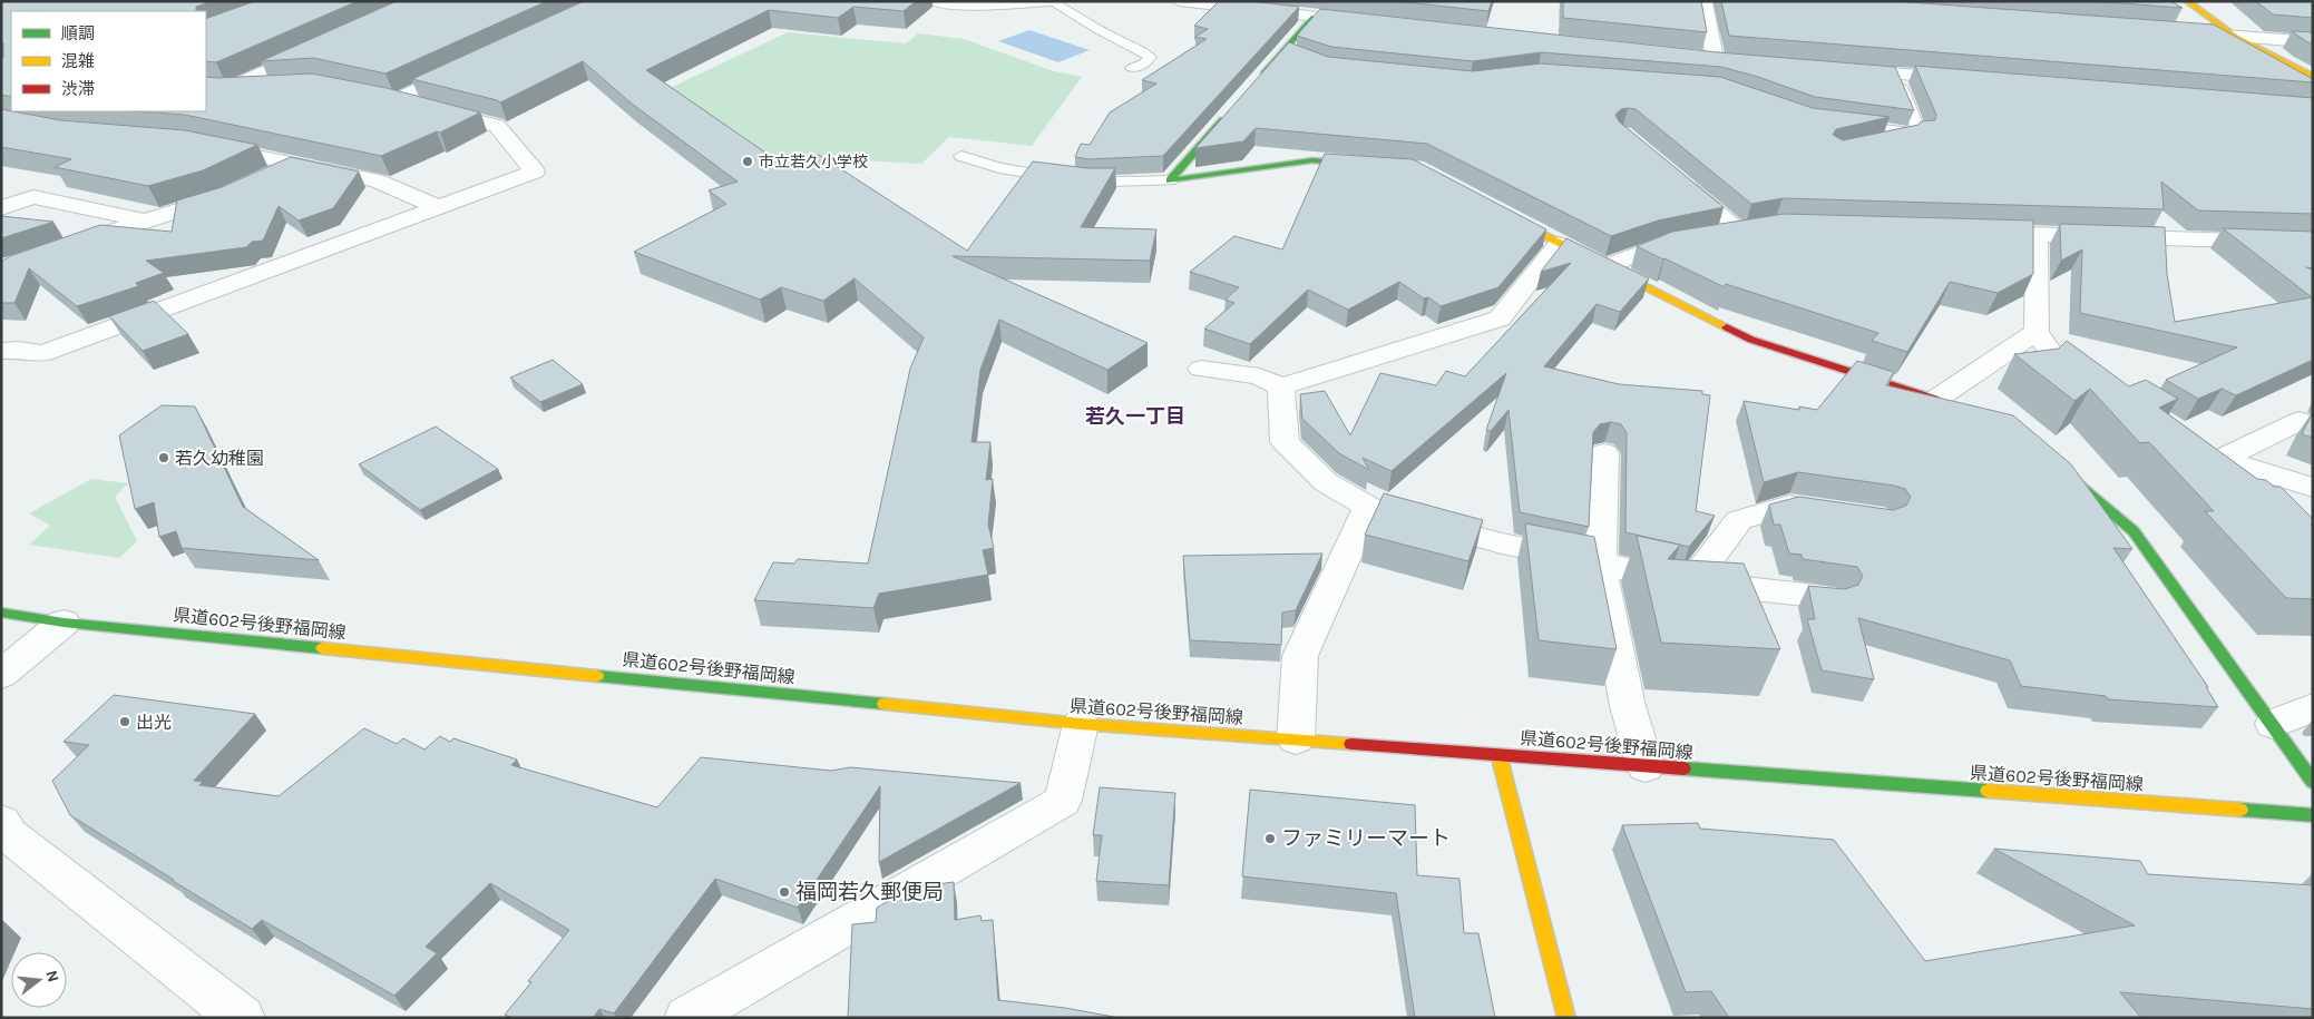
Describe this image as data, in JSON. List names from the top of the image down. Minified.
{"streets":{"street":["県道602号後野福岡線"]},"districts":["若久一丁目"],"places":["市立若久小学校","若久幼稚園","出光","ファミリーマート","福岡若久郵便局"],"legend":["順調","混雑","渋滞"],"north":"right"}
